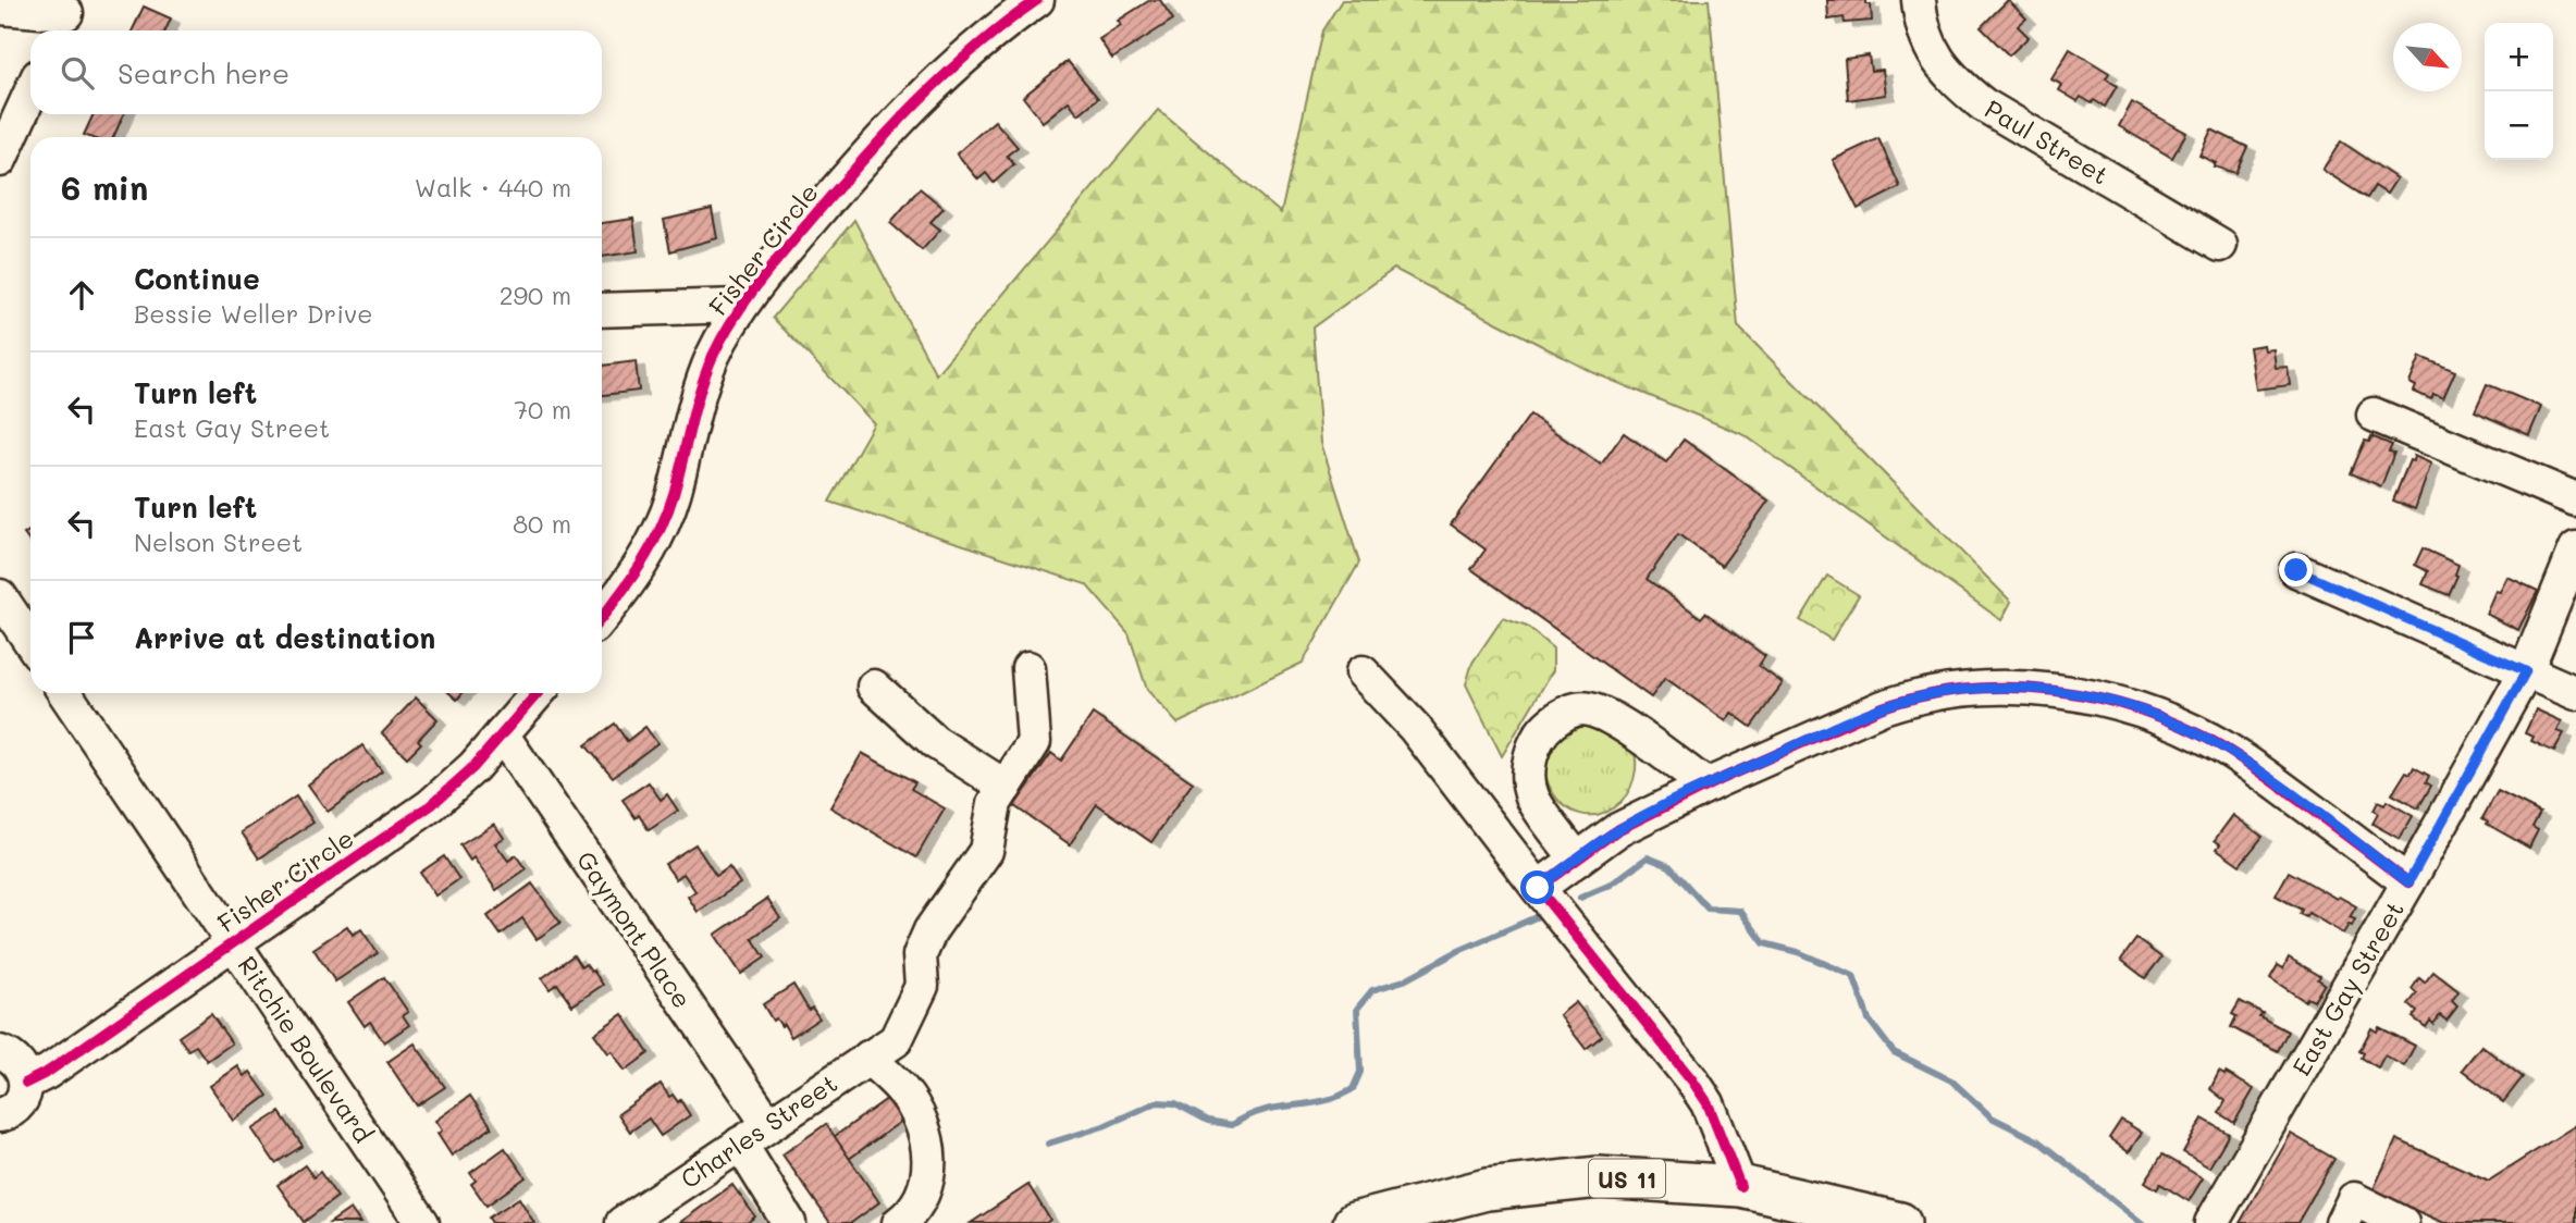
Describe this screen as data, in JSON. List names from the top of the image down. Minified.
{"streets":{"main road":["US 11"],"street":["Paul Street","Fisher Circle","Gaymont Place","East Gay Street","Ritchie Boulevard","Charles Street"]},"crossings":[["Fisher Circle","Gaymont Place"],["Fisher Circle","Ritchie Boulevard"],["Gaymont Place","Charles Street"]],"north":"bottom right","page":{"map_buttons":["+","−"],"search":"Search here","heading":["6 min","Walk · 440 m"],"list":[["Continue","Bessie Weller Drive","290 m"],["Turn left","East Gay Street","70 m"],["Turn left","Nelson Street","80 m"],"Arrive at destination"]}}
